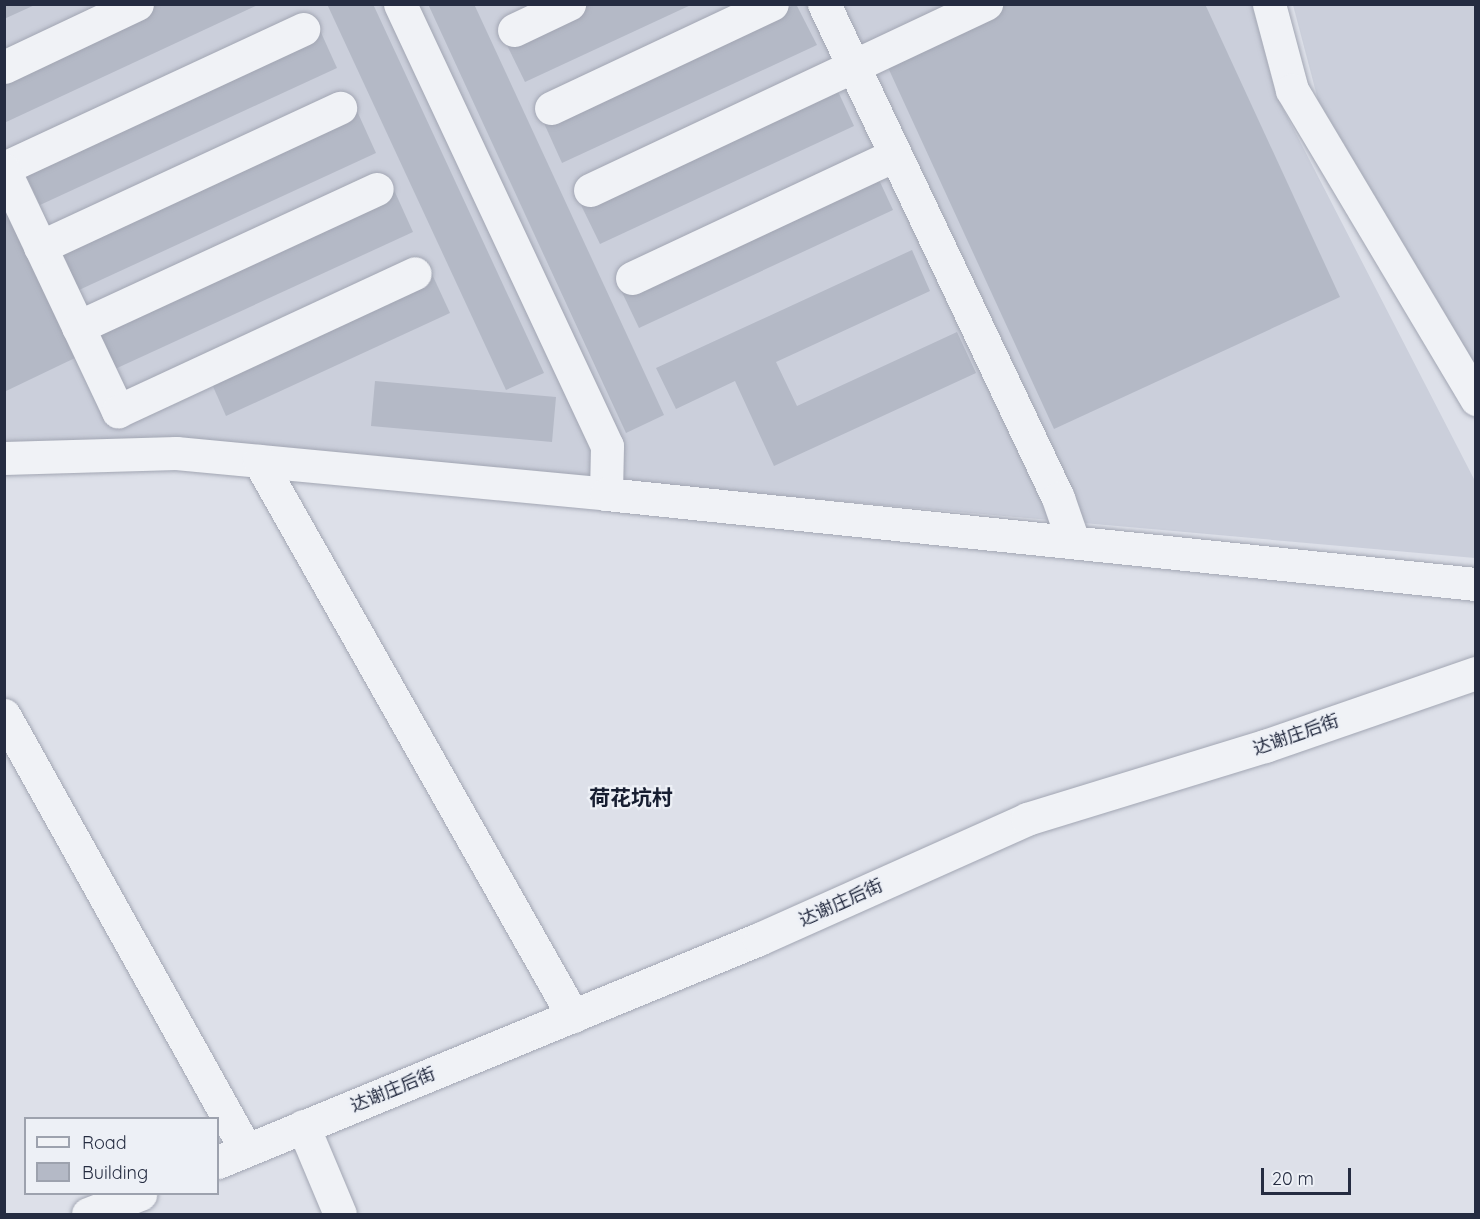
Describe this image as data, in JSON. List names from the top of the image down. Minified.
{"streets":{"street":["达谢庄后街"]},"districts":["荷花坑村"],"legend":["Road","Building"],"scale_bar":"20 m"}
